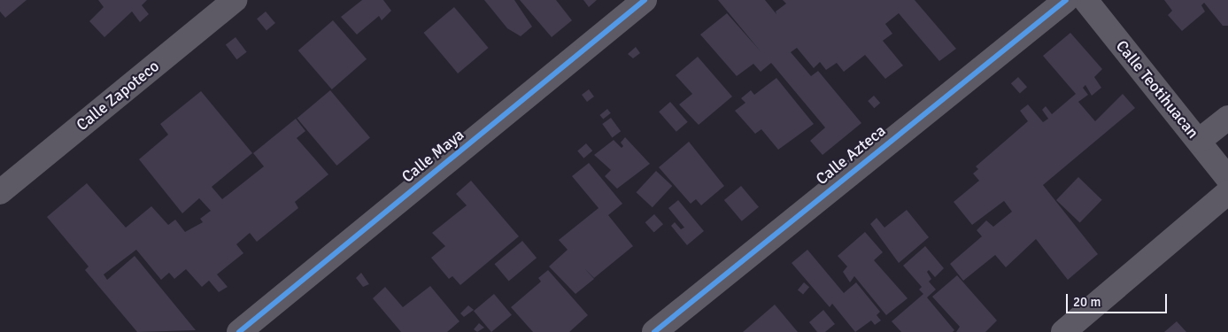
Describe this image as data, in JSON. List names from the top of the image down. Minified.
{"streets":{"street":["Calle Teotihuacan","Calle Zapoteco","Calle Azteca","Calle Maya"]},"scale_bar":"20 m"}
